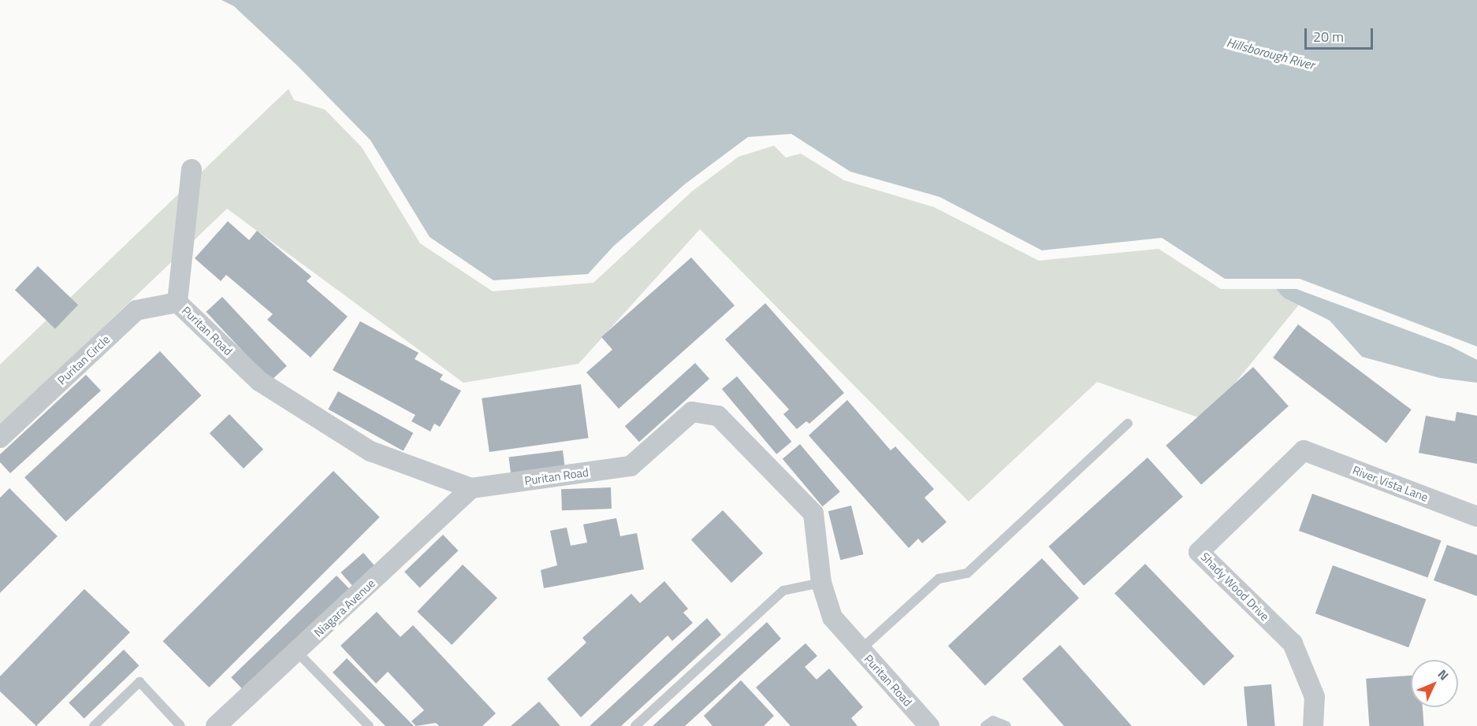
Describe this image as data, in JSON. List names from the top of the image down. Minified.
{"streets":{"street":["Puritan Road","Puritan Circle","River Vista Lane","Shady Wood Drive","Niagara Avenue"]},"crossings":[["Puritan Road","Puritan Circle"],["Puritan Road","Niagara Avenue"],["River Vista Lane","Shady Wood Drive"]],"water":["Hillsborough River"],"scale_bar":"20 m","north":"top right"}
